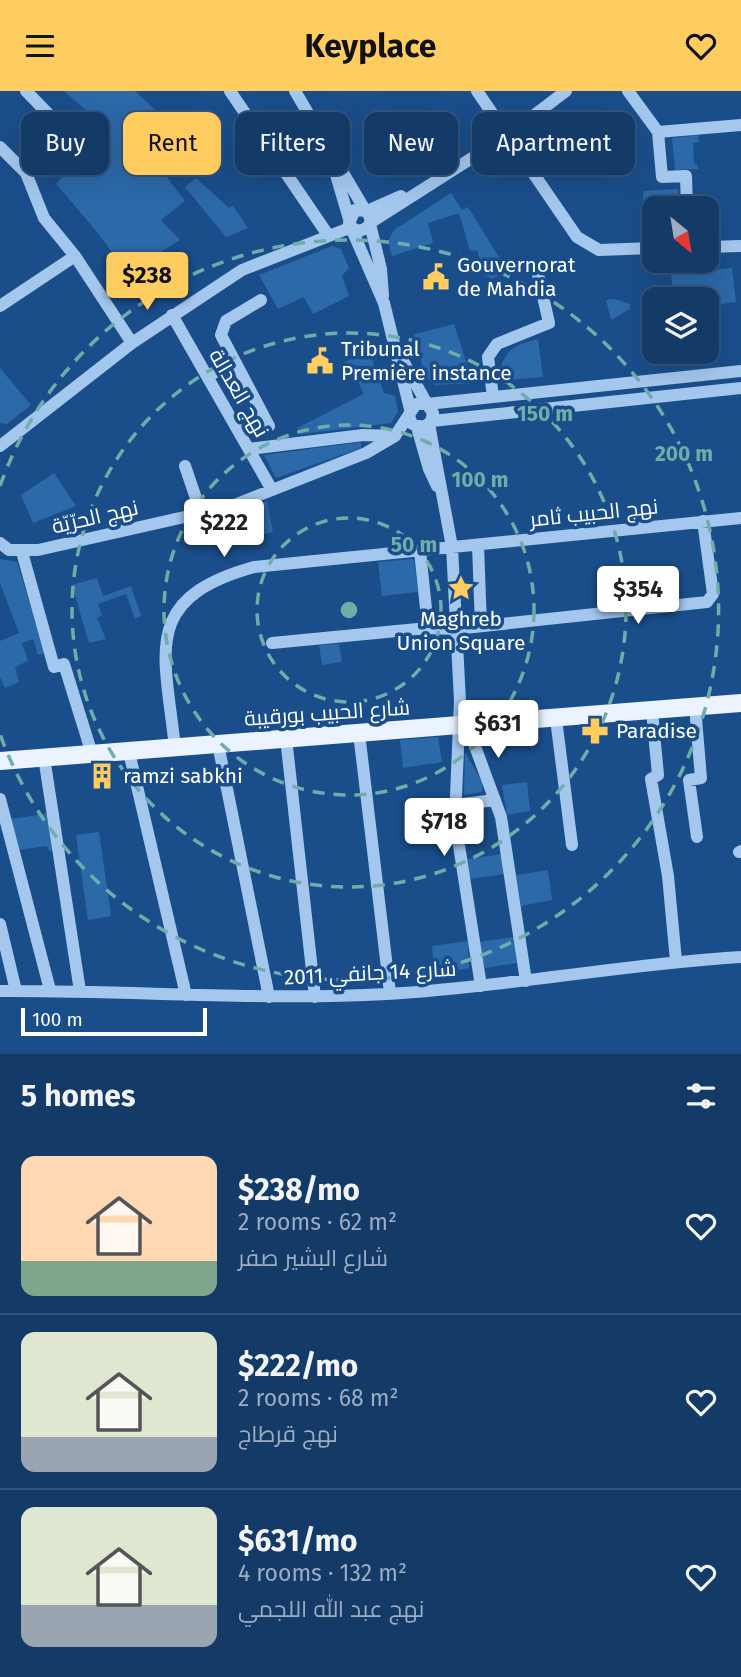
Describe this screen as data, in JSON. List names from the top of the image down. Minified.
{"streets":{"main road":["شارع الحبيب بورقيبة"],"street":["نهج العدالة","نهج الحبيب ثامر","نهج الحرّيّة","شارع 14 جانفي 2011"]},"crossings":[["نهج العدالة","نهج الحرّيّة"],["نهج الحبيب ثامر","شارع الحبيب بورقيبة"]],"places":{"public building":["Gouvernorat de Mahdia","Tribunal Première instance"],"place":["Maghreb Union Square"],"pharmacy":["Paradise"],"building":["ramzi sabkhi"]},"scale_bar":"100 m","north":"bottom right","page":{"header":"Keyplace","chip":["Buy","Rent","Filters","New","Apartment"],"price":["$238","$222","$354","$631","$718"],"scale":"100 m","heading":"5 homes","list":[{"name":"$238/mo","note":"2 rooms · 62 m² · شارع البشير صفر"},{"name":"$222/mo","note":"2 rooms · 68 m² · نهج قرطاج"},{"name":"$631/mo","note":"4 rooms · 132 m² · نهج عبد الله اللجمي"}]},"rings":["150 m","200 m","100 m","50 m"]}
